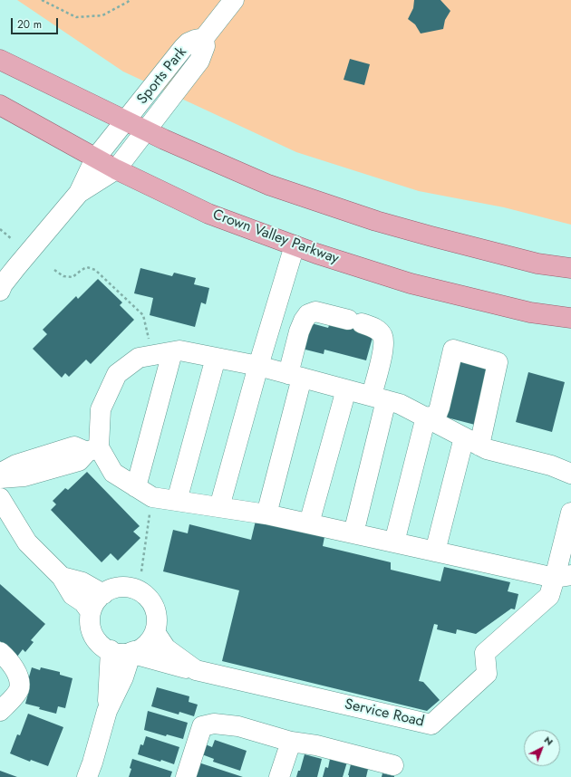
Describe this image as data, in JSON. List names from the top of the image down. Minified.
{"streets":{"main road":["Crown Valley Parkway"],"street":["Sports Park","Service Road"]},"crossings":[["Sports Park","Crown Valley Parkway"]],"scale_bar":"20 m","north":"top right"}
